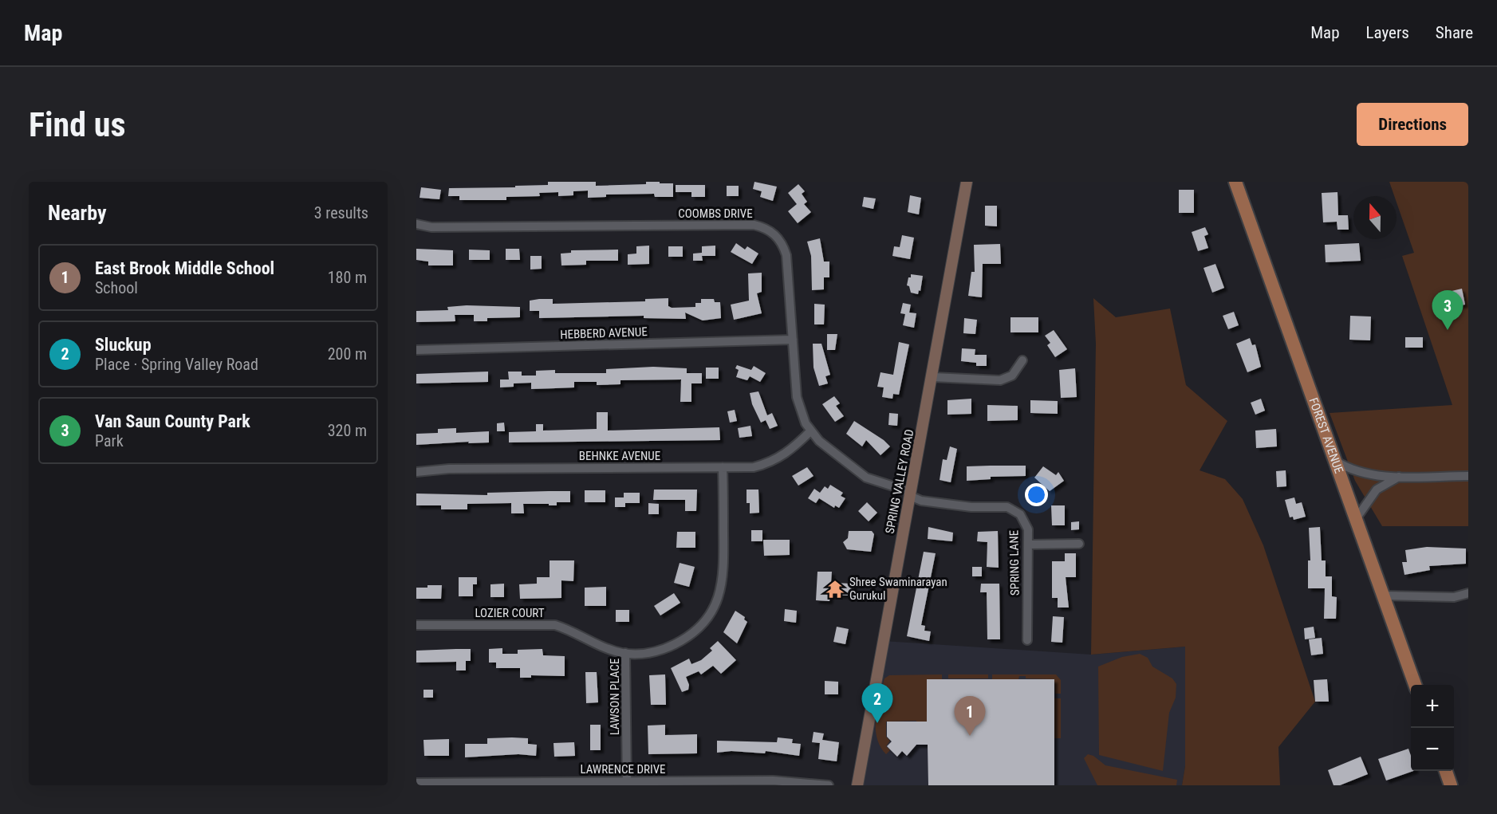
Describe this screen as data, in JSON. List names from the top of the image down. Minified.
{"streets":{"main road":["FOREST AVENUE"],"street":["COOMBS DRIVE","HEBBERD AVENUE","BEHNKE AVENUE","SPRING VALLEY ROAD","SPRING LANE","LOZIER COURT","LAWSON PLACE","LAWRENCE DRIVE"]},"crossings":[["COOMBS DRIVE","HEBBERD AVENUE"],["COOMBS DRIVE","BEHNKE AVENUE"],["COOMBS DRIVE","SPRING VALLEY ROAD"],["COOMBS DRIVE","SPRING LANE"],["BEHNKE AVENUE","LAWSON PLACE"],["SPRING VALLEY ROAD","SPRING LANE"],["LOZIER COURT","LAWSON PLACE"],["LAWSON PLACE","LAWRENCE DRIVE"]],"places":{"temple":["Shree Swaminarayan Gurukul"]},"north":"top","page":{"header":"Map","nav":["Map","Layers","Share"],"buttons":"Directions","title":"Find us","heading":["Nearby","3 results"],"list":[{"mark":"1","name":"East Brook Middle School","note":"School","value":"180 m"},{"mark":"2","name":"Sluckup","note":"Place · Spring Valley Road","value":"200 m"},{"mark":"3","name":"Van Saun County Park","note":"Park","value":"320 m"}],"pins":["3","2","1"],"map_buttons":["+","−"]}}
